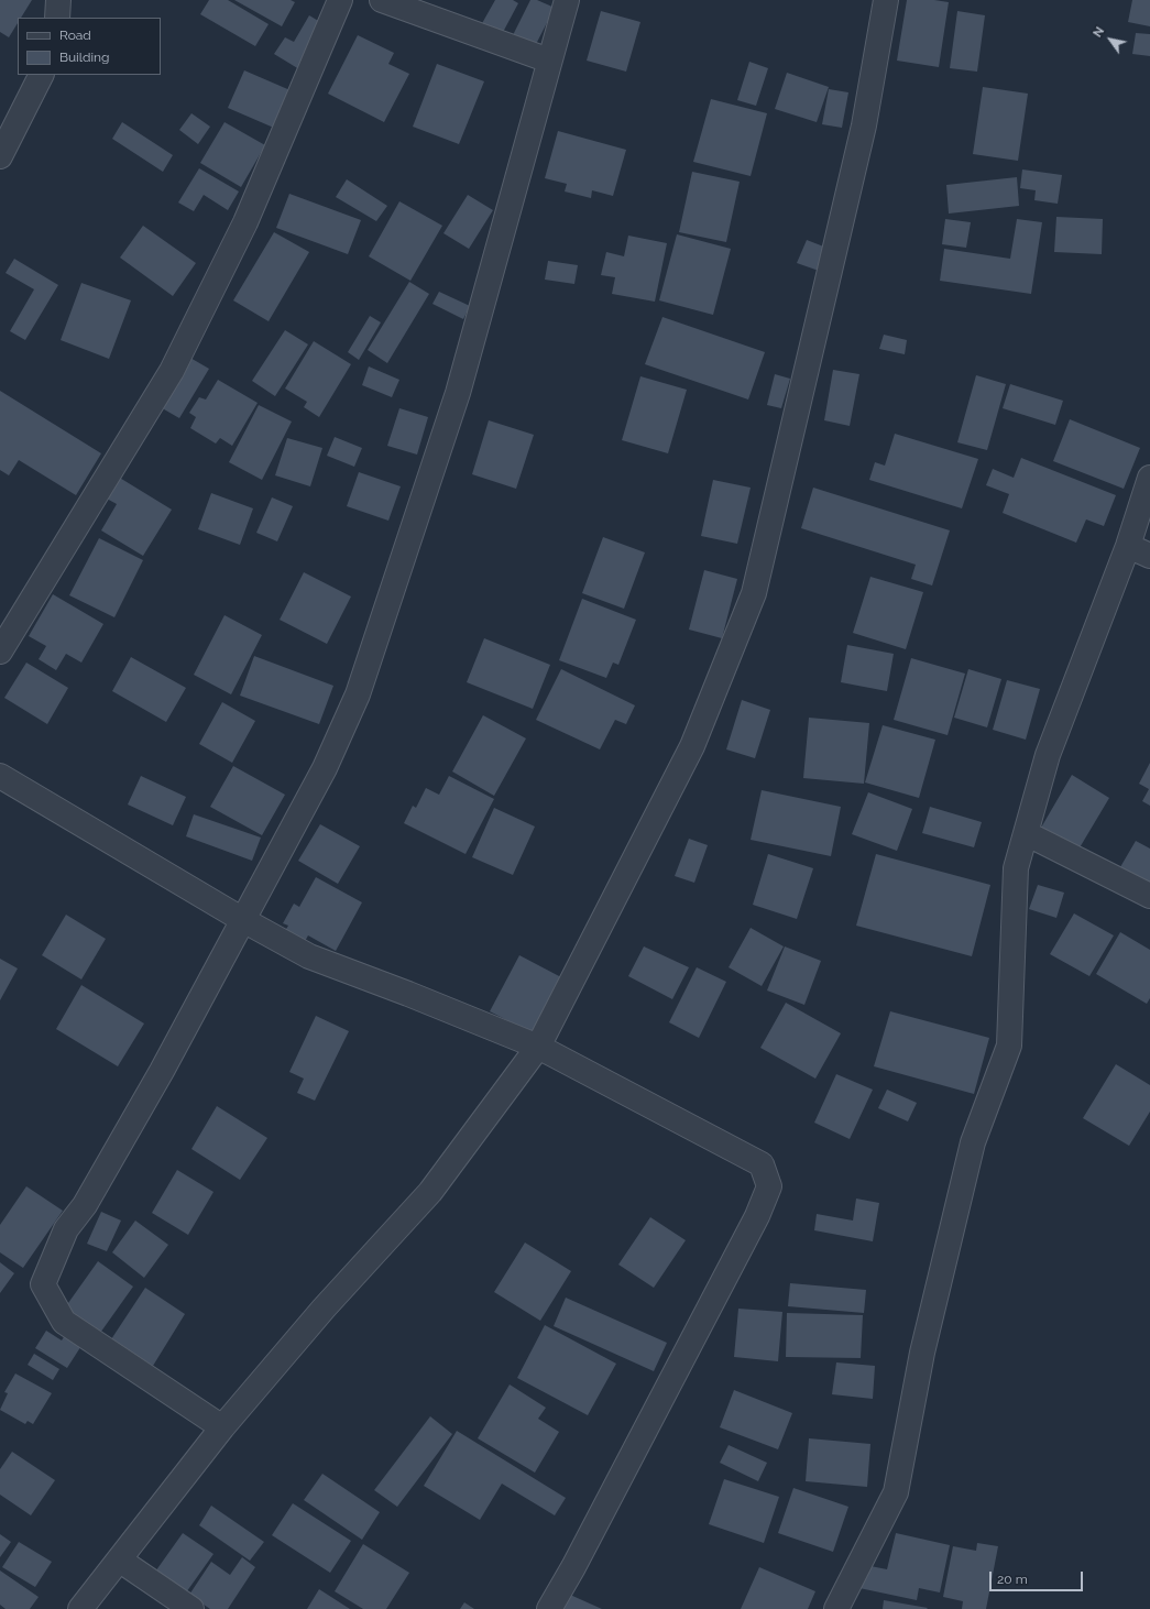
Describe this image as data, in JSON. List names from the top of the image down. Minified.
{"legend":["Road","Building"],"scale_bar":"20 m","north":"top left"}
